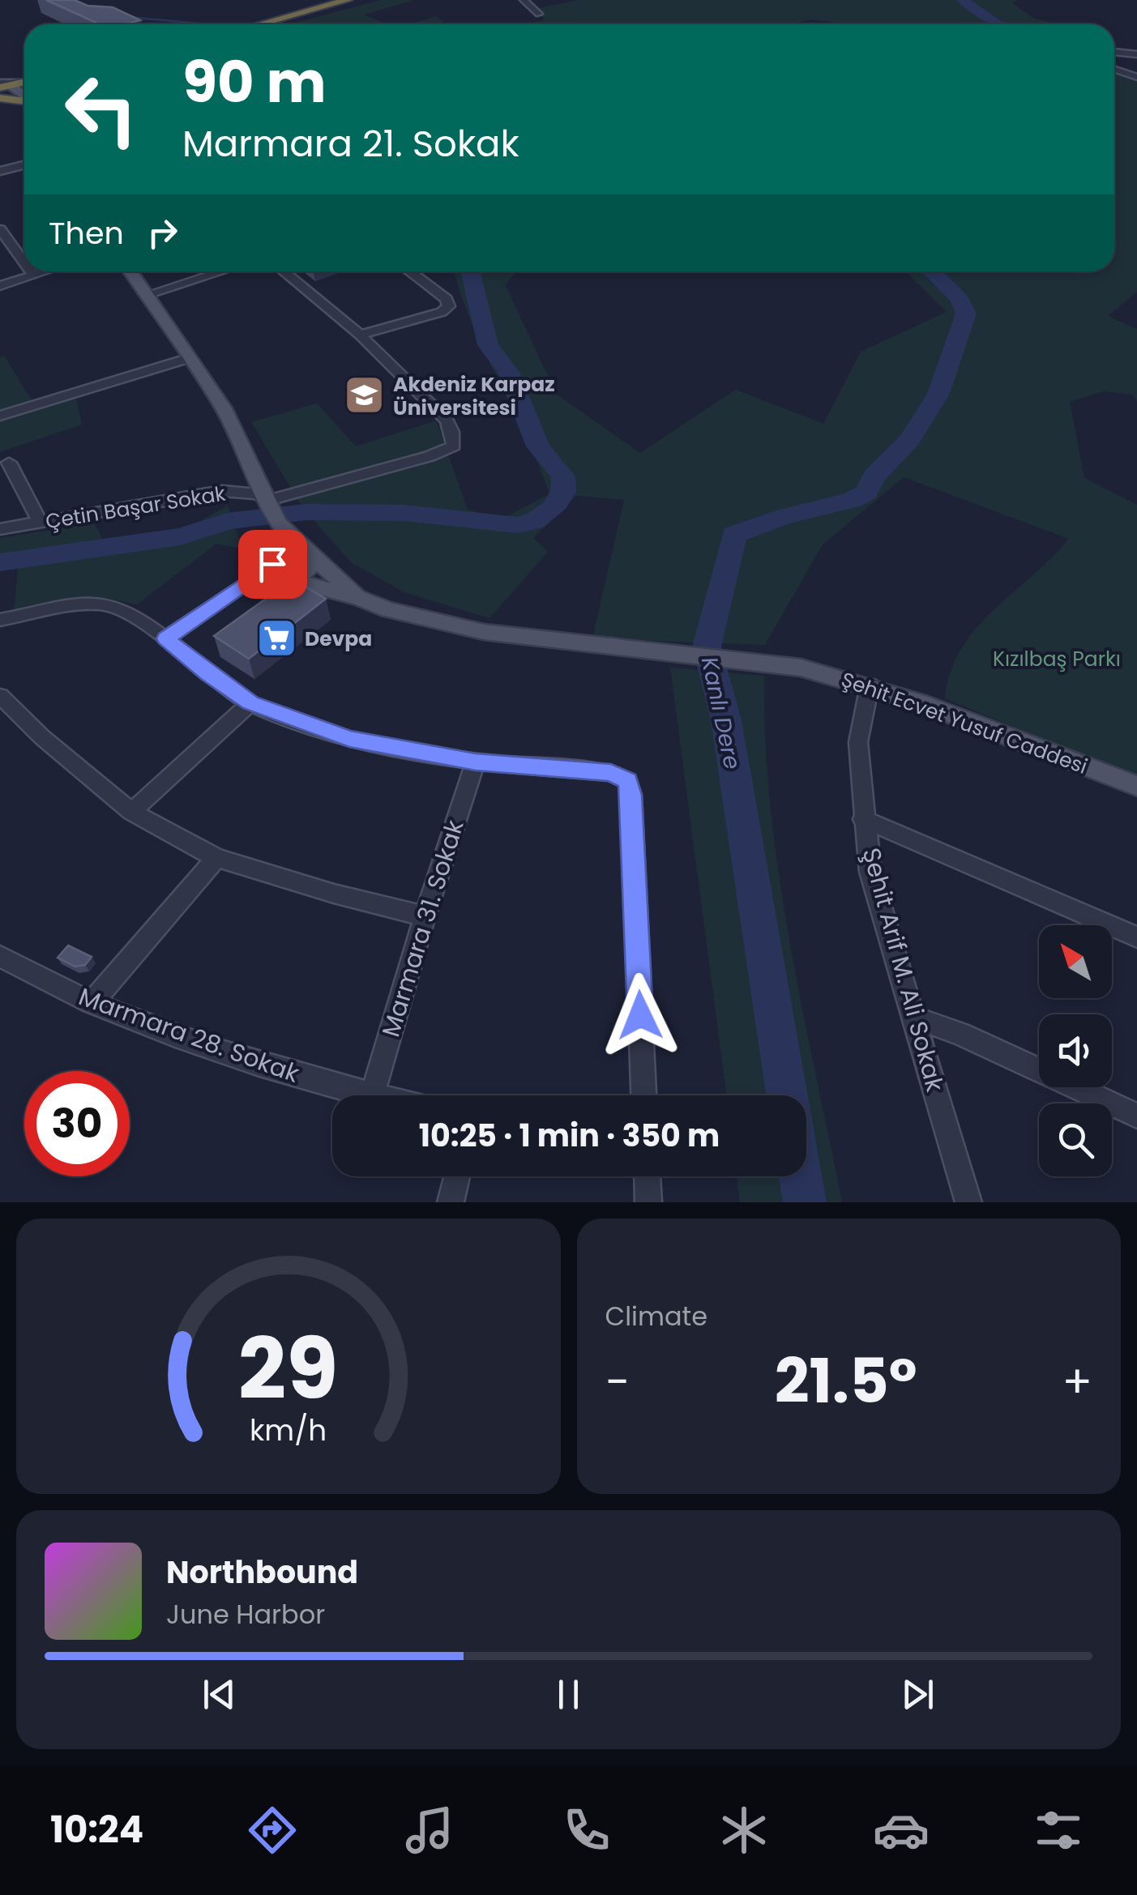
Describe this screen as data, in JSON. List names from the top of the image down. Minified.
{"streets":{"main road":["Şehit Ecvet Yusuf Caddesi"],"street":["Çetin Başar Sokak","Marmara 31. Sokak","Şehit Arif M. Ali Sokak","Marmara 28. Sokak"]},"crossings":[["Şehit Ecvet Yusuf Caddesi","Şehit Arif M. Ali Sokak"],["Marmara 31. Sokak","Marmara 28. Sokak"]],"water":["Kanlı Dere"],"parks":["Kızılbaş Parkı"],"places":{"school or university":["Akdeniz Karpaz Üniversitesi"],"supermarket":["Devpa"]},"north":"top left","page":{"turn":["90 m","Marmara 21. Sokak"],"then":"Then","limit":"30","trip":"10:25 · 1 min · 350 m","tile":"Climate","heat":["−","21.5°","+"],"song":["Northbound","June Harbor"],"tabs":"10:24","gauge":["29","km/h"]}}
